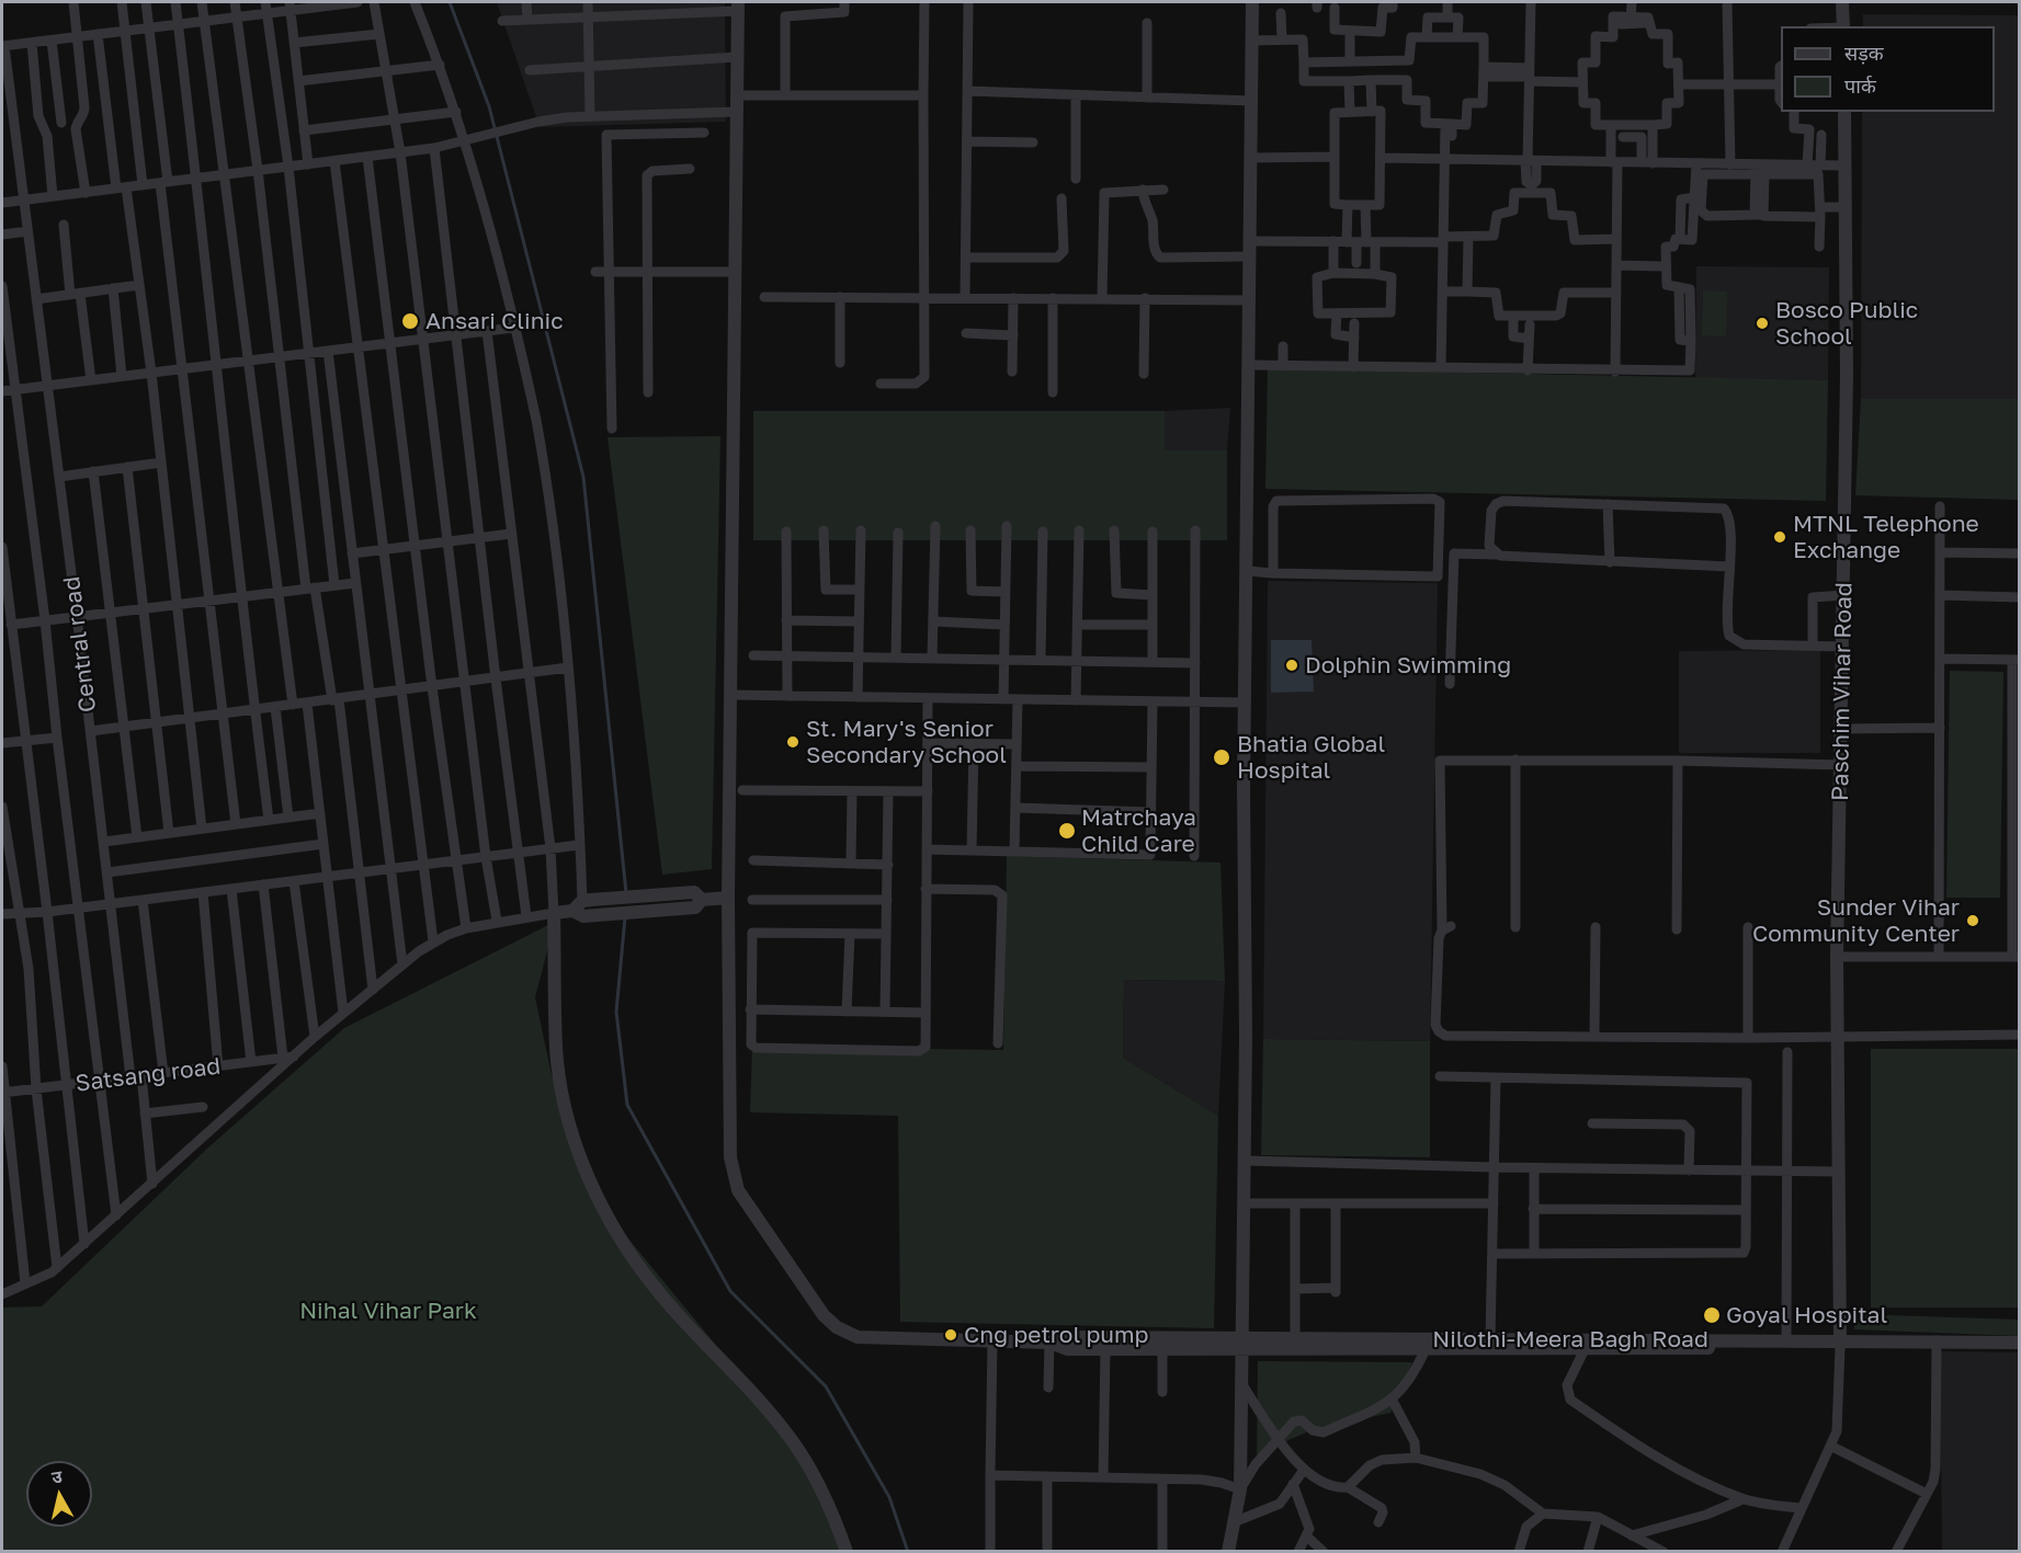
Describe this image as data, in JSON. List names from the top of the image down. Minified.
{"streets":{"street":["Central road","Paschim Vihar Road","Satsang road","Nilothi-Meera Bagh Road"]},"crossings":[["Central road","Satsang road"],["Paschim Vihar Road","Nilothi-Meera Bagh Road"]],"parks":["Nihal Vihar Park"],"places":["Ansari Clinic","Bosco Public School","MTNL Telephone Exchange","Dolphin Swimming","St. Mary's Senior Secondary School","Bhatia Global Hospital","Matrchaya Child Care","Sunder Vihar Community Center","Goyal Hospital","Cng petrol pump"],"legend":["सड़क","पार्क"],"north":"top"}
